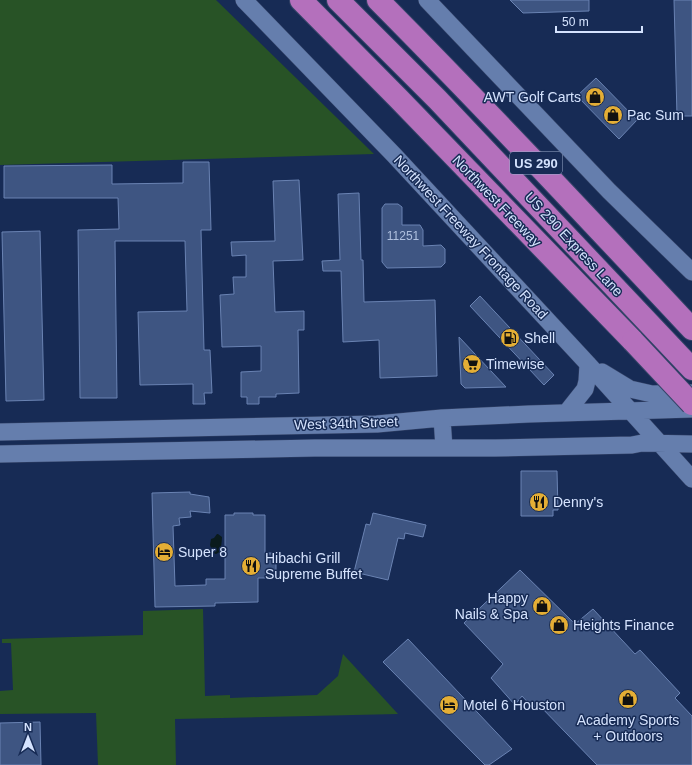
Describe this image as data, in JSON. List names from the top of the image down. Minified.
{"streets":{"highway":["US 290","Northwest Freeway","US 290 Express Lane"],"main road":["Northwest Freeway Frontage Road","West 34th Street"]},"crossings":[["Northwest Freeway Frontage Road","West 34th Street"]],"places":{"shop":["AWT Golf Carts","Pac Sum","Happy Nails & Spa","Heights Finance","Academy Sports + Outdoors"],"fuel station":["Shell"],"supermarket":["Timewise"],"restaurant":["Denny's","Hibachi Grill Supreme Buffet"],"hotel":["Super 8","Motel 6 Houston"]},"house_numbers":["11251"],"scale_bar":"50 m","north":"top"}
